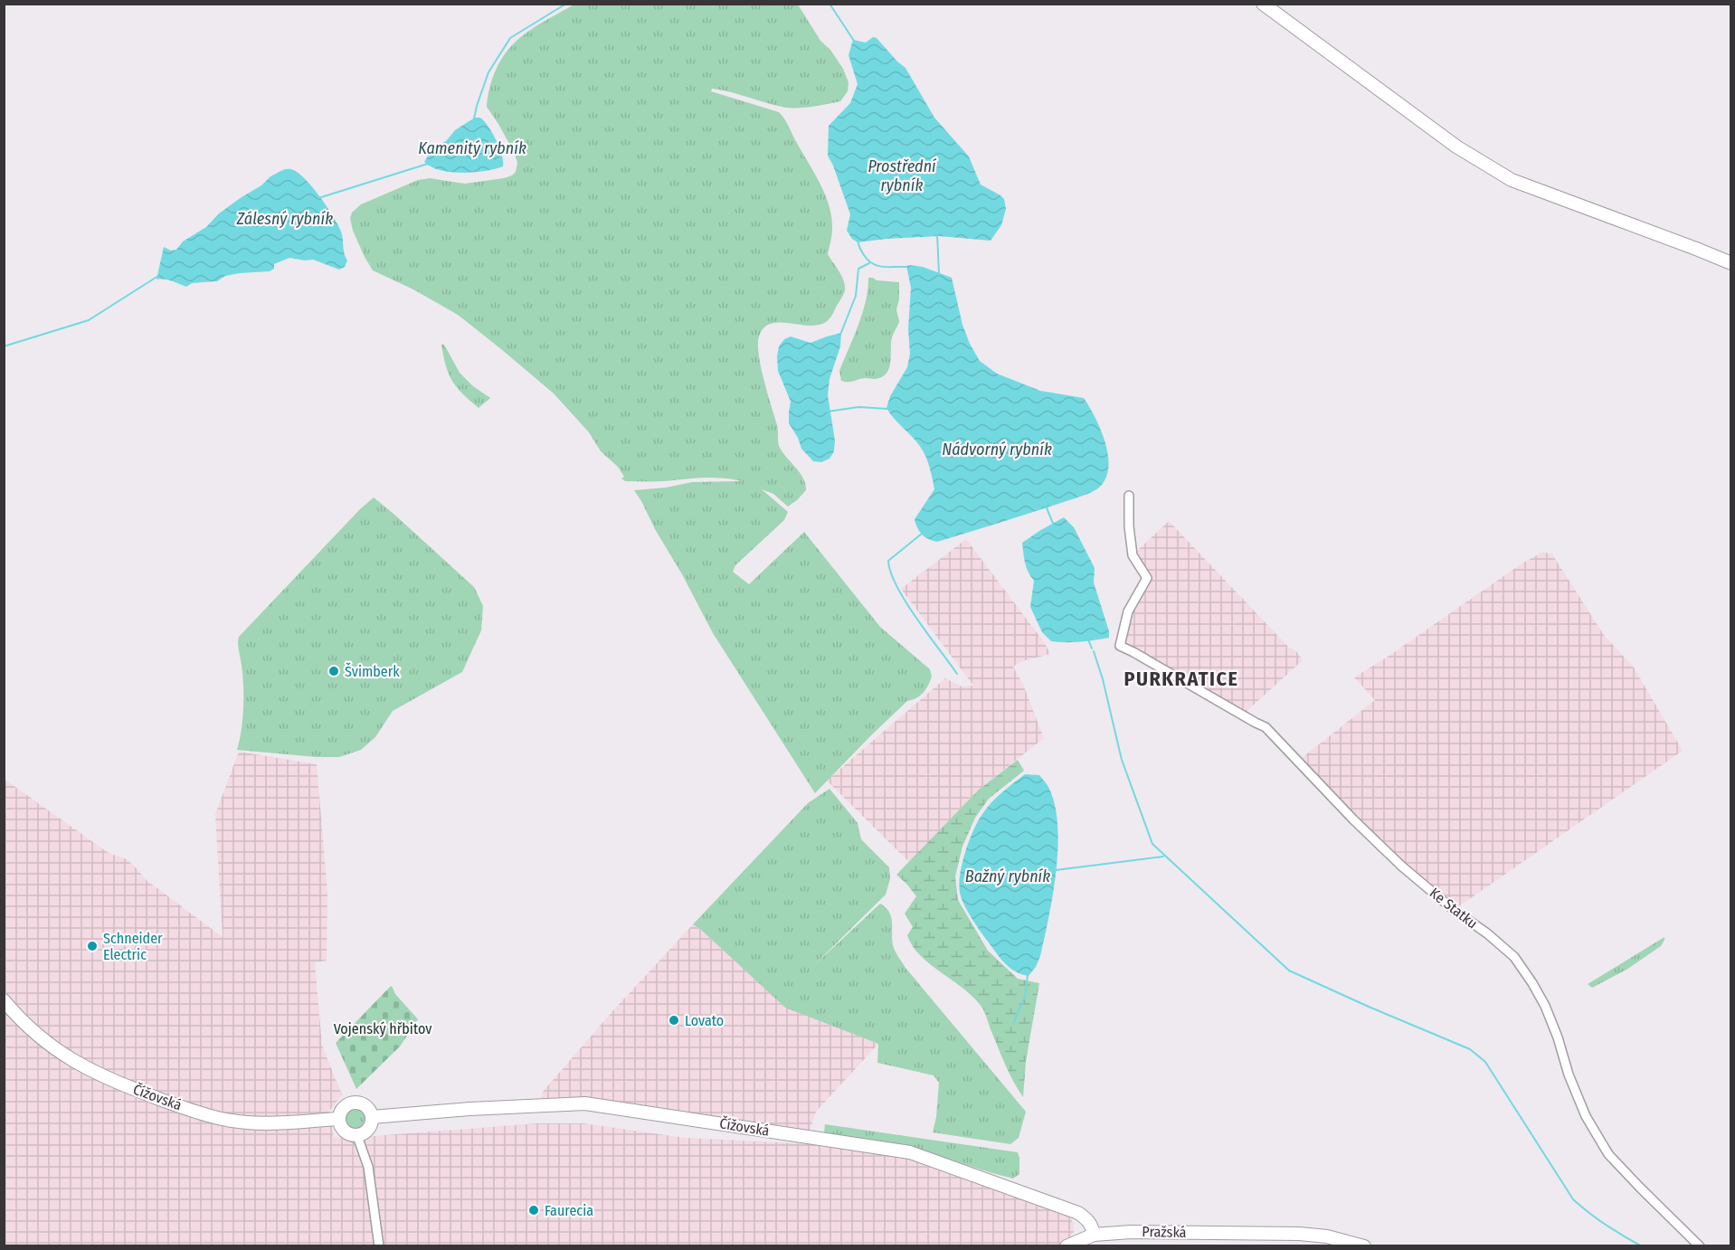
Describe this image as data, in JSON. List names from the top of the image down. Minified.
{"streets":{"street":["Ke Statku","Čížovská","Pražská"]},"crossings":[["Čížovská","Pražská"]],"districts":["PURKRATICE"],"water":["Kamenitý rybník","Prostřední rybník","Zálesný rybník","Nádvorný rybník","Bažný rybník"],"parks":["Vojenský hřbitov"],"places":["Švimberk","Schneider Electric","Lovato","Faurecia"]}
